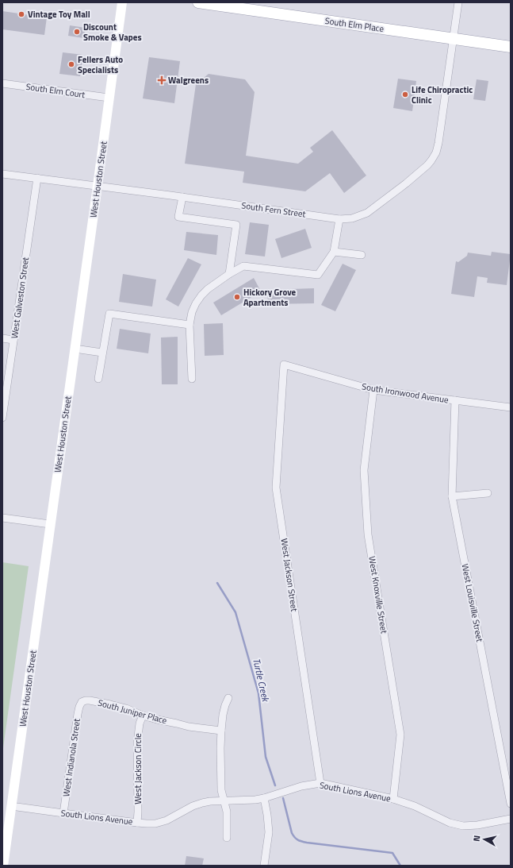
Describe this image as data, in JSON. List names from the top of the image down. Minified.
{"streets":{"main road":["South Elm Place","West Houston Street"],"street":["South Elm Court","South Fern Street","West Galveston Street","South Ironwood Avenue","West Jackson Street","West Knoxville Street","West Louisville Street","South Juniper Place","West Indianola Street","West Jackson Circle","South Lions Avenue"]},"crossings":[["South Elm Place","South Fern Street"],["South Elm Court","West Houston Street"],["West Houston Street","South Fern Street"],["West Houston Street","South Lions Avenue"],["South Fern Street","West Galveston Street"],["South Ironwood Avenue","West Jackson Street"],["South Ironwood Avenue","West Knoxville Street"],["South Ironwood Avenue","West Louisville Street"],["West Jackson Street","South Lions Avenue"],["West Knoxville Street","South Lions Avenue"],["South Juniper Place","West Indianola Street"],["South Juniper Place","West Jackson Circle"],["West Indianola Street","South Lions Avenue"],["West Jackson Circle","South Lions Avenue"]],"water":["Turtle Creek"],"places":{"other":["Vintage Toy Mall","Discount Smoke & Vapes","Fellers Auto Specialists","Life Chiropractic Clinic","Hickory Grove Apartments"],"health":["Walgreens"]},"north":"left"}
